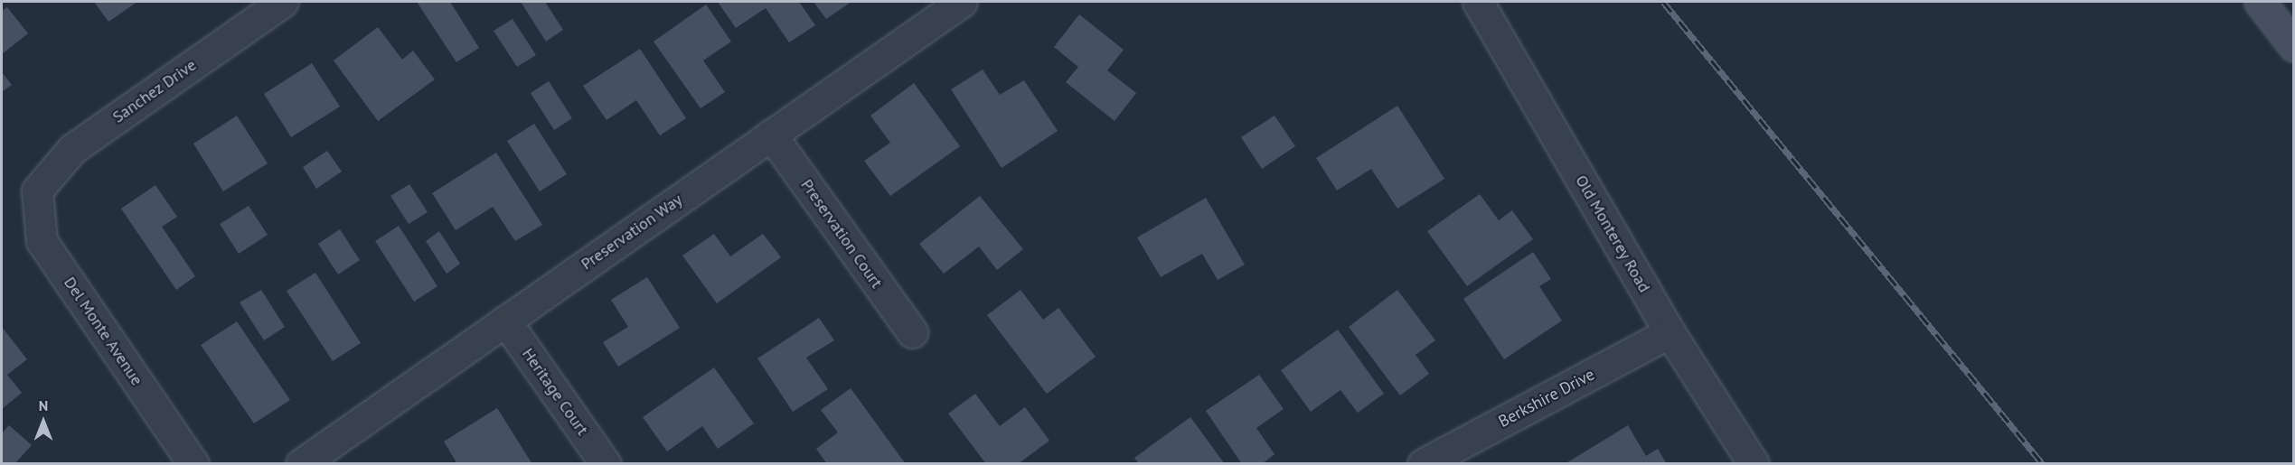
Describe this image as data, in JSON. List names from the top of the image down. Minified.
{"streets":{"street":["Sanchez Drive","Preservation Way","Preservation Court","Old Monterey Road","Del Monte Avenue","Heritage Court","Berkshire Drive"]},"crossings":[["Sanchez Drive","Del Monte Avenue"],["Preservation Way","Preservation Court"],["Preservation Way","Heritage Court"],["Old Monterey Road","Berkshire Drive"]],"north":"top"}
